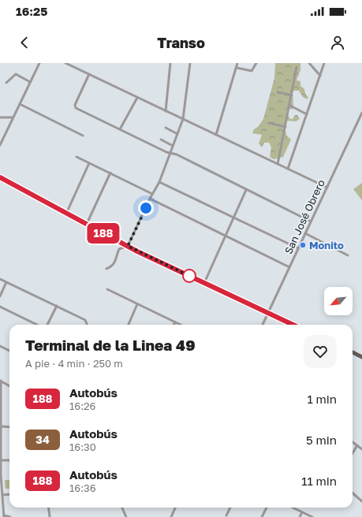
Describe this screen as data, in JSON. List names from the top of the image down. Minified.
{"streets":{"street":["San José Obrero"]},"places":["Monito"],"lines":["bus line 188"],"north":"bottom left","page":{"status":"16:25","header":"Transo","on_map":"188","heading":["Terminal de la Linea 49","A pie · 4 min · 250 m"],"list":[{"mark":"188","name":"Autobús","note":"16:26","value":"1 min"},{"mark":"34","name":"Autobús","note":"16:30","value":"5 min"},{"mark":"188","name":"Autobús","note":"16:36","value":"11 min"}]}}
